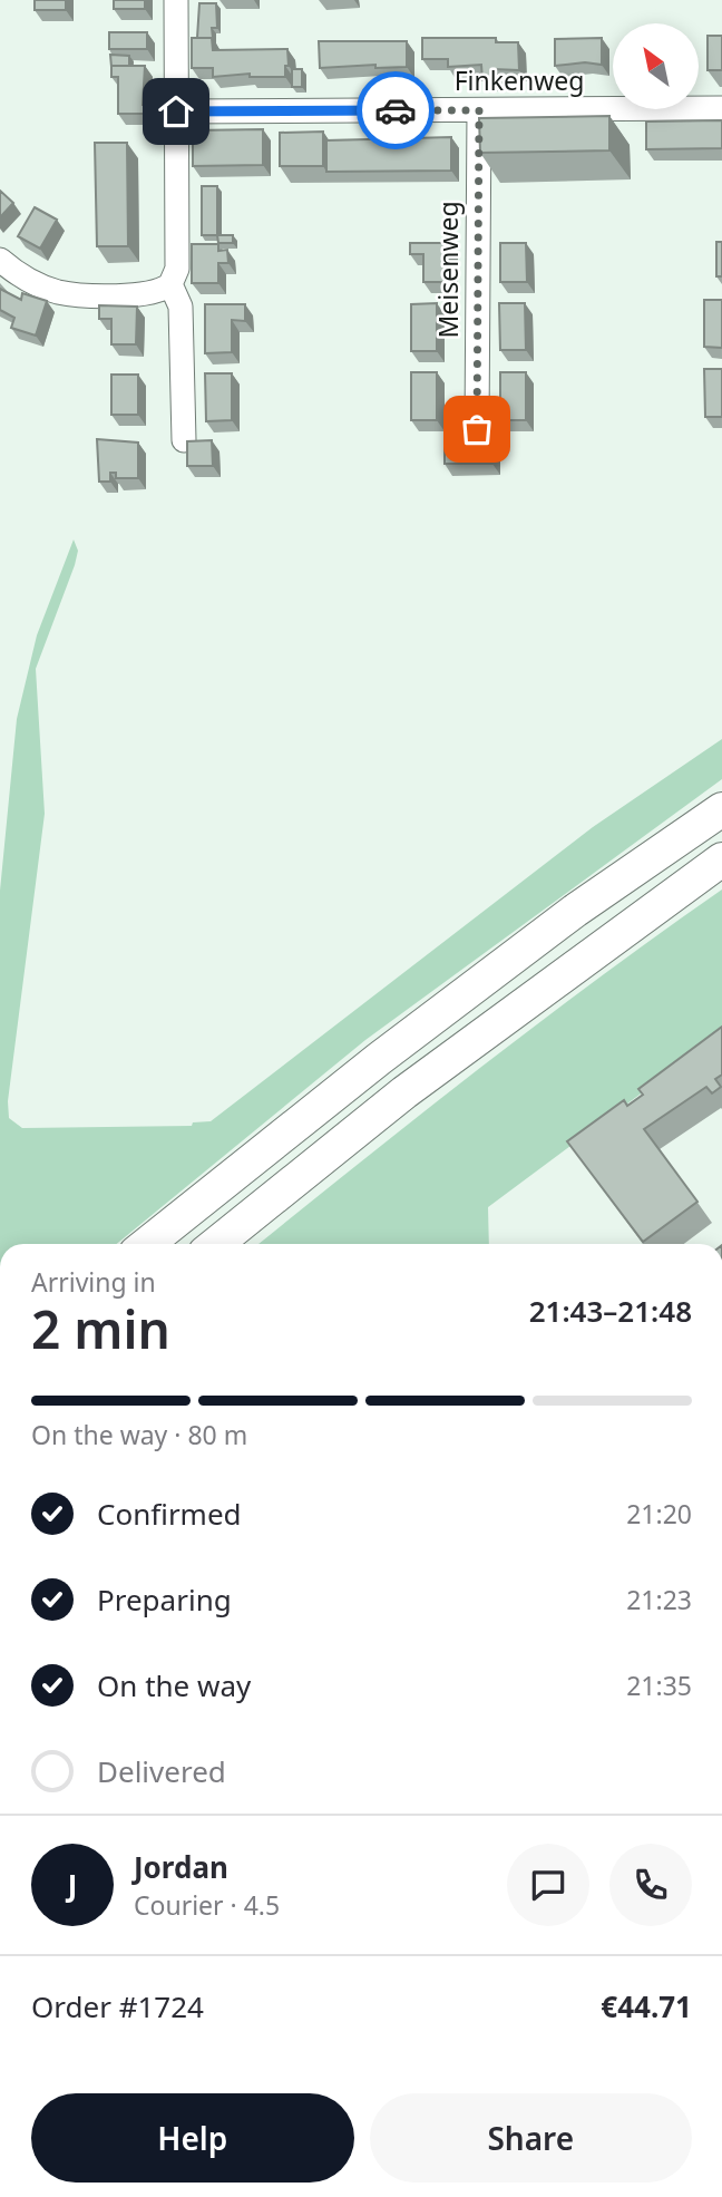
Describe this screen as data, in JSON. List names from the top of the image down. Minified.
{"streets":{"street":["Finkenweg","Meisenweg"]},"crossings":[["Finkenweg","Meisenweg"]],"north":"top left","page":{"heading":["2 min","Arriving in","21:43–21:48"],"panel":["Jordan","Courier · 4.5","Order #1724","€44.71"],"bar":"On the way · 80 m","list":[["Confirmed","21:20"],["Preparing","21:23"],["On the way","21:35"],"Delivered"],"round":"J","buttons":["Help","Share"]}}
